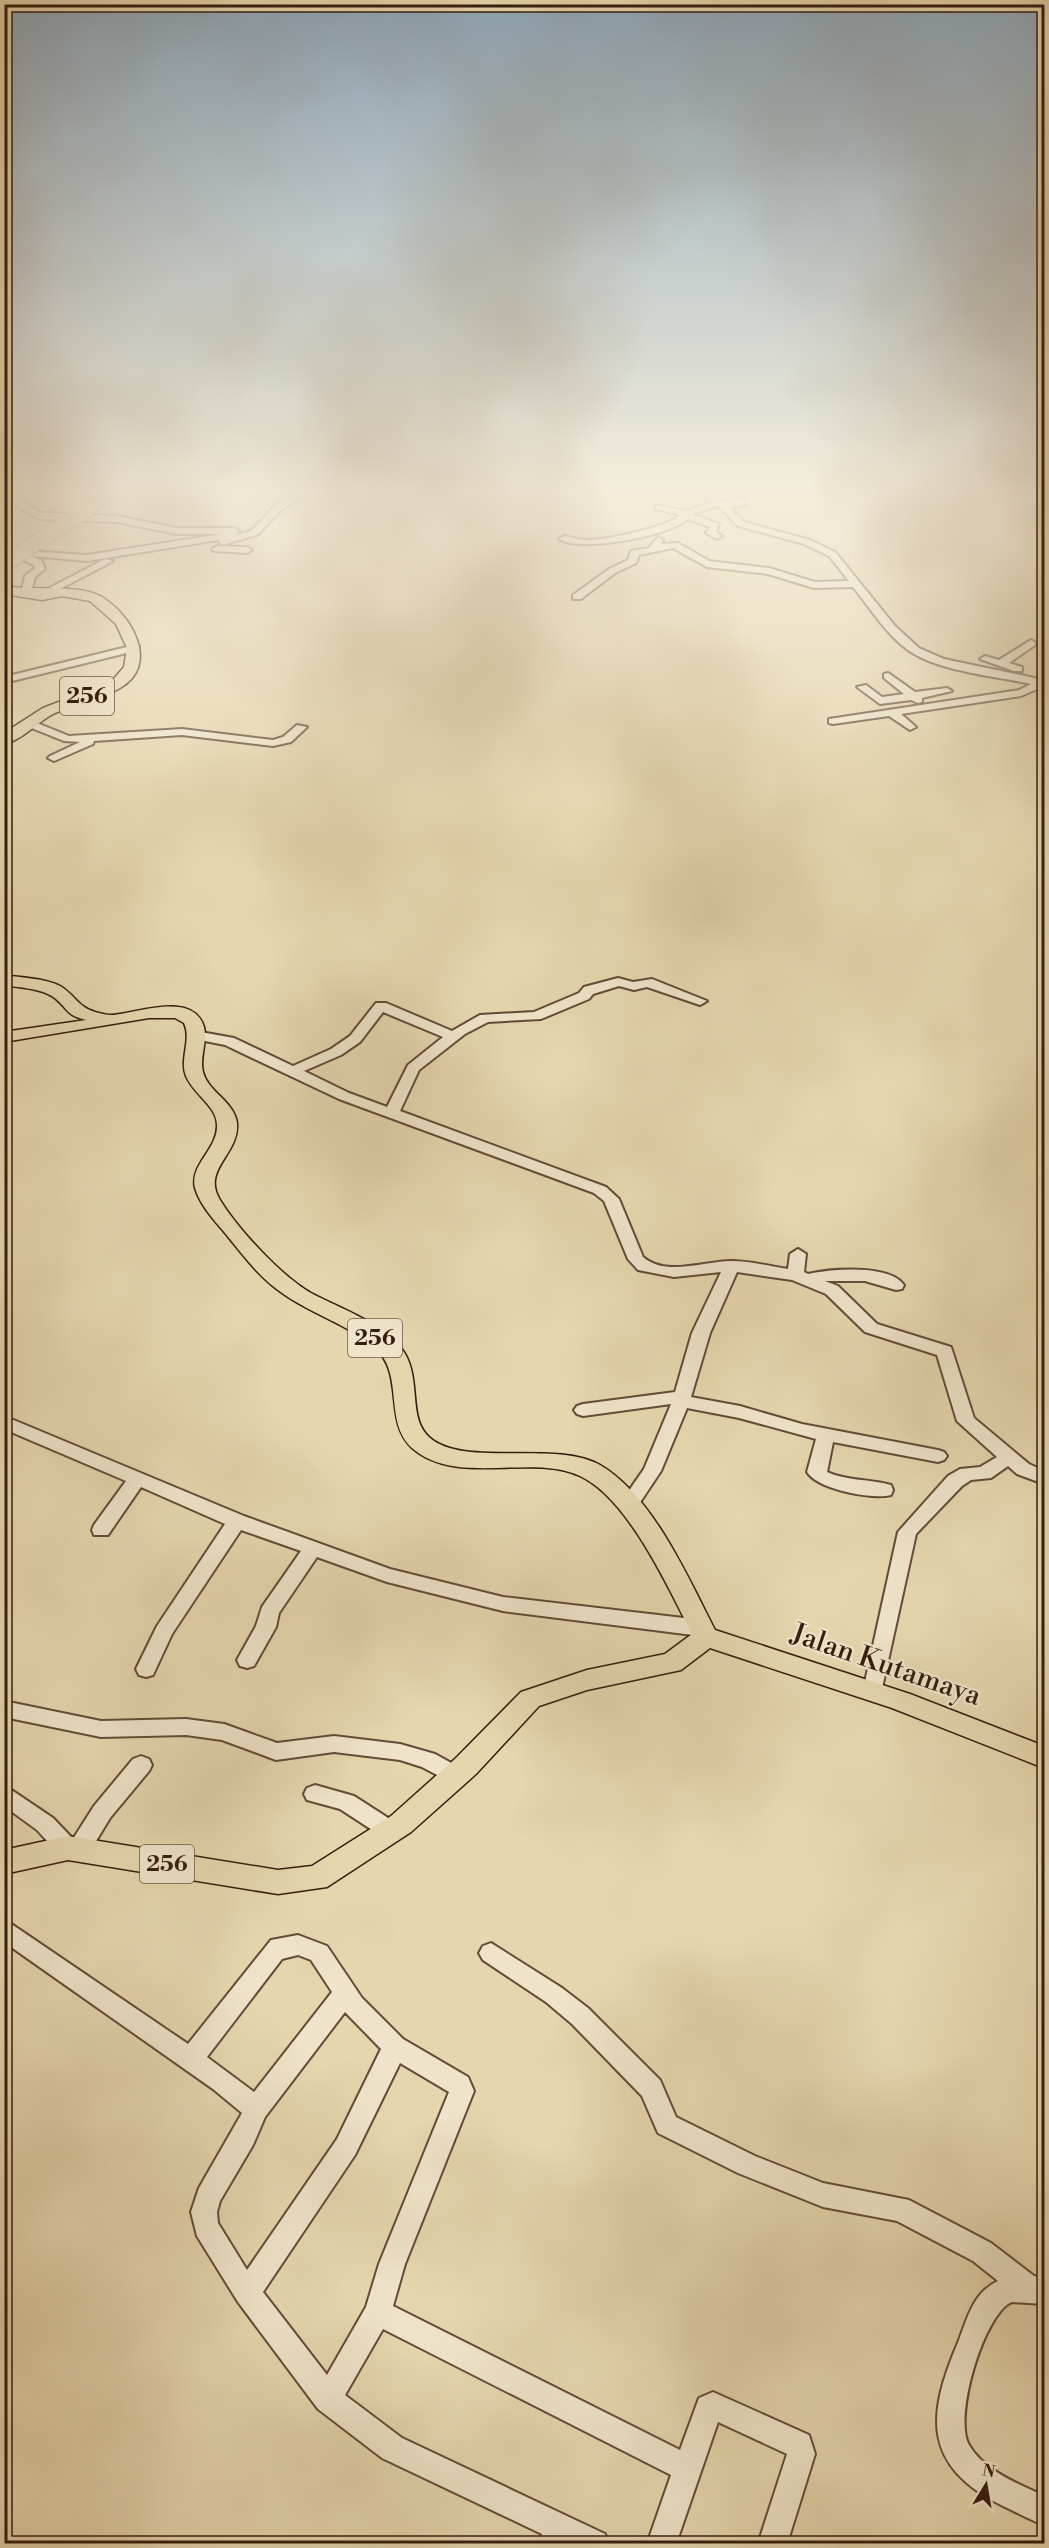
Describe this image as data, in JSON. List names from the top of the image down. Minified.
{"streets":{"main road":["256","Jalan Kutamaya"]},"crossings":[["256","Jalan Kutamaya"]],"north":"top"}
